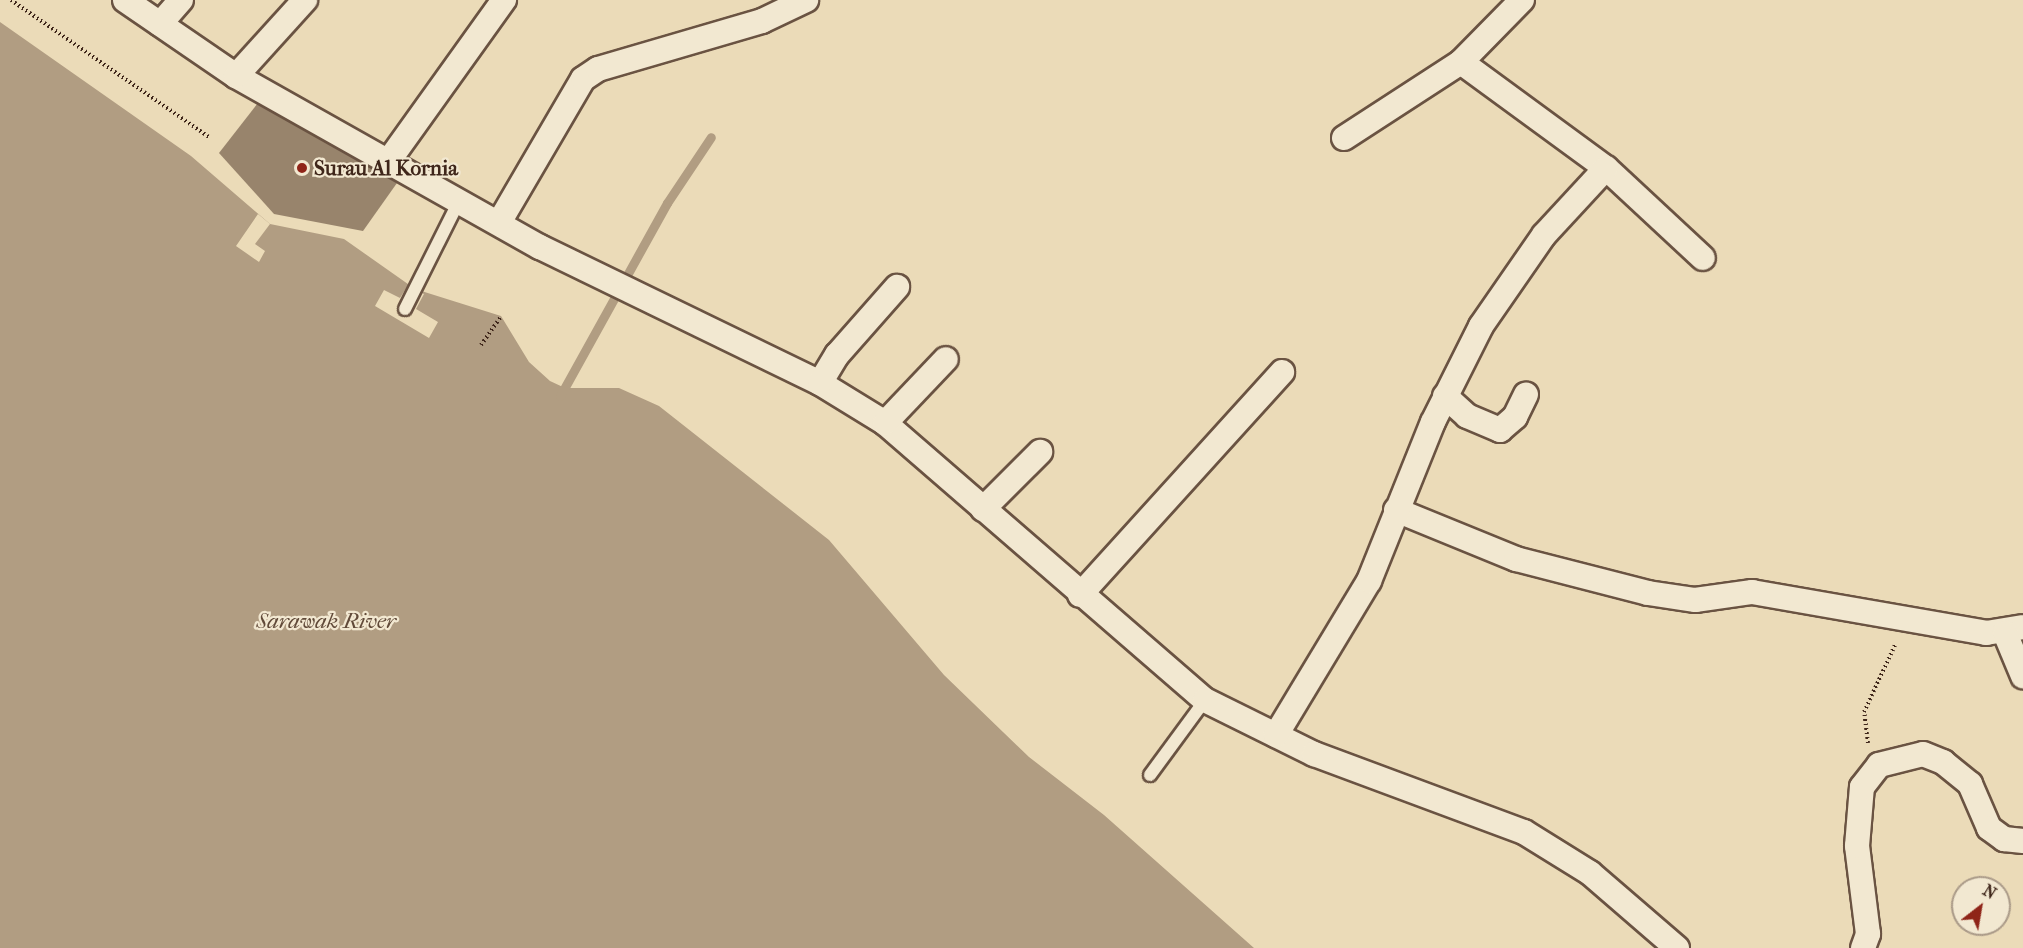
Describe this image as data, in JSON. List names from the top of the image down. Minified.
{"water":["Sarawak River"],"places":["Surau Al Kornia"],"north":"top right"}
